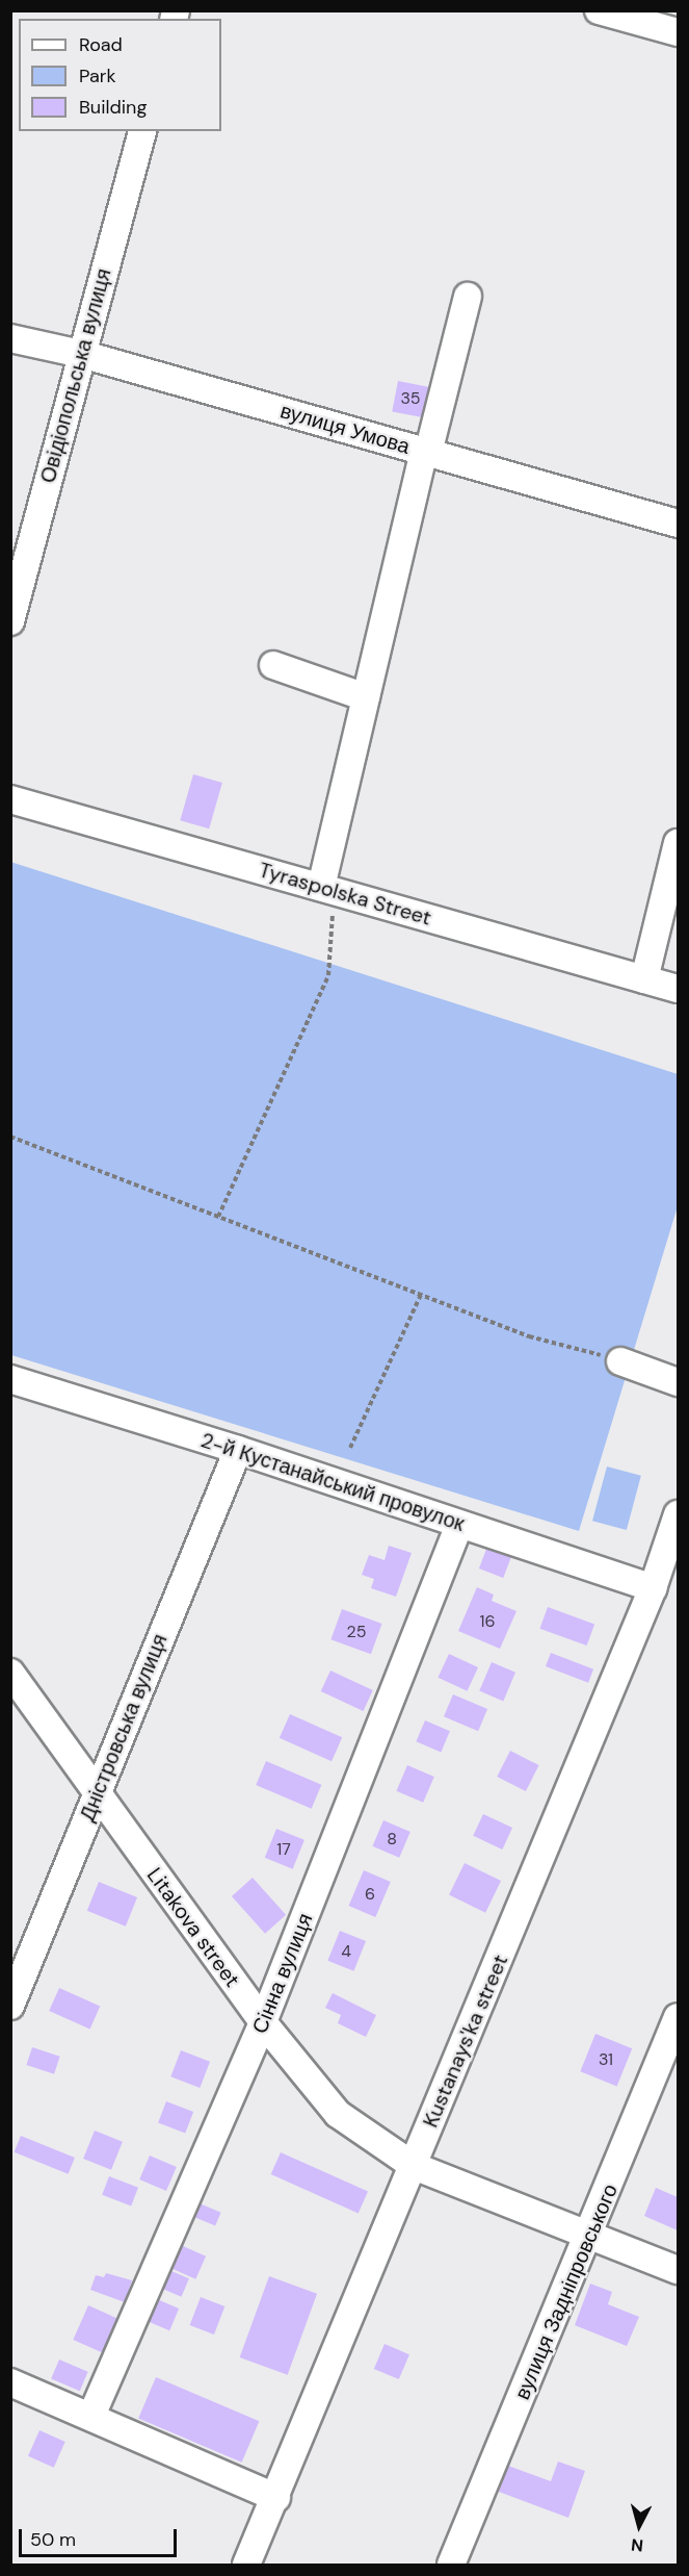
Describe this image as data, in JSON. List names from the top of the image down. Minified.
{"streets":{"street":["Овідіопольська вулиця","вулиця Умова","Tyraspolska Street","2-й Кустанайський провулок","Дністровська вулиця","Litakova street","Сінна вулиця","Kustanays'ka street","вулиця Задніпровського"]},"crossings":[["Овідіопольська вулиця","вулиця Умова"],["2-й Кустанайський провулок","Дністровська вулиця"],["2-й Кустанайський провулок","Сінна вулиця"],["2-й Кустанайський провулок","Kustanays'ka street"],["Дністровська вулиця","Litakova street"],["Litakova street","Сінна вулиця"],["Litakova street","Kustanays'ka street"],["Litakova street","вулиця Задніпровського"]],"house_numbers":["35","16","25","8","17","6","4","31"],"legend":["Road","Park","Building"],"scale_bar":"50 m","north":"bottom"}
